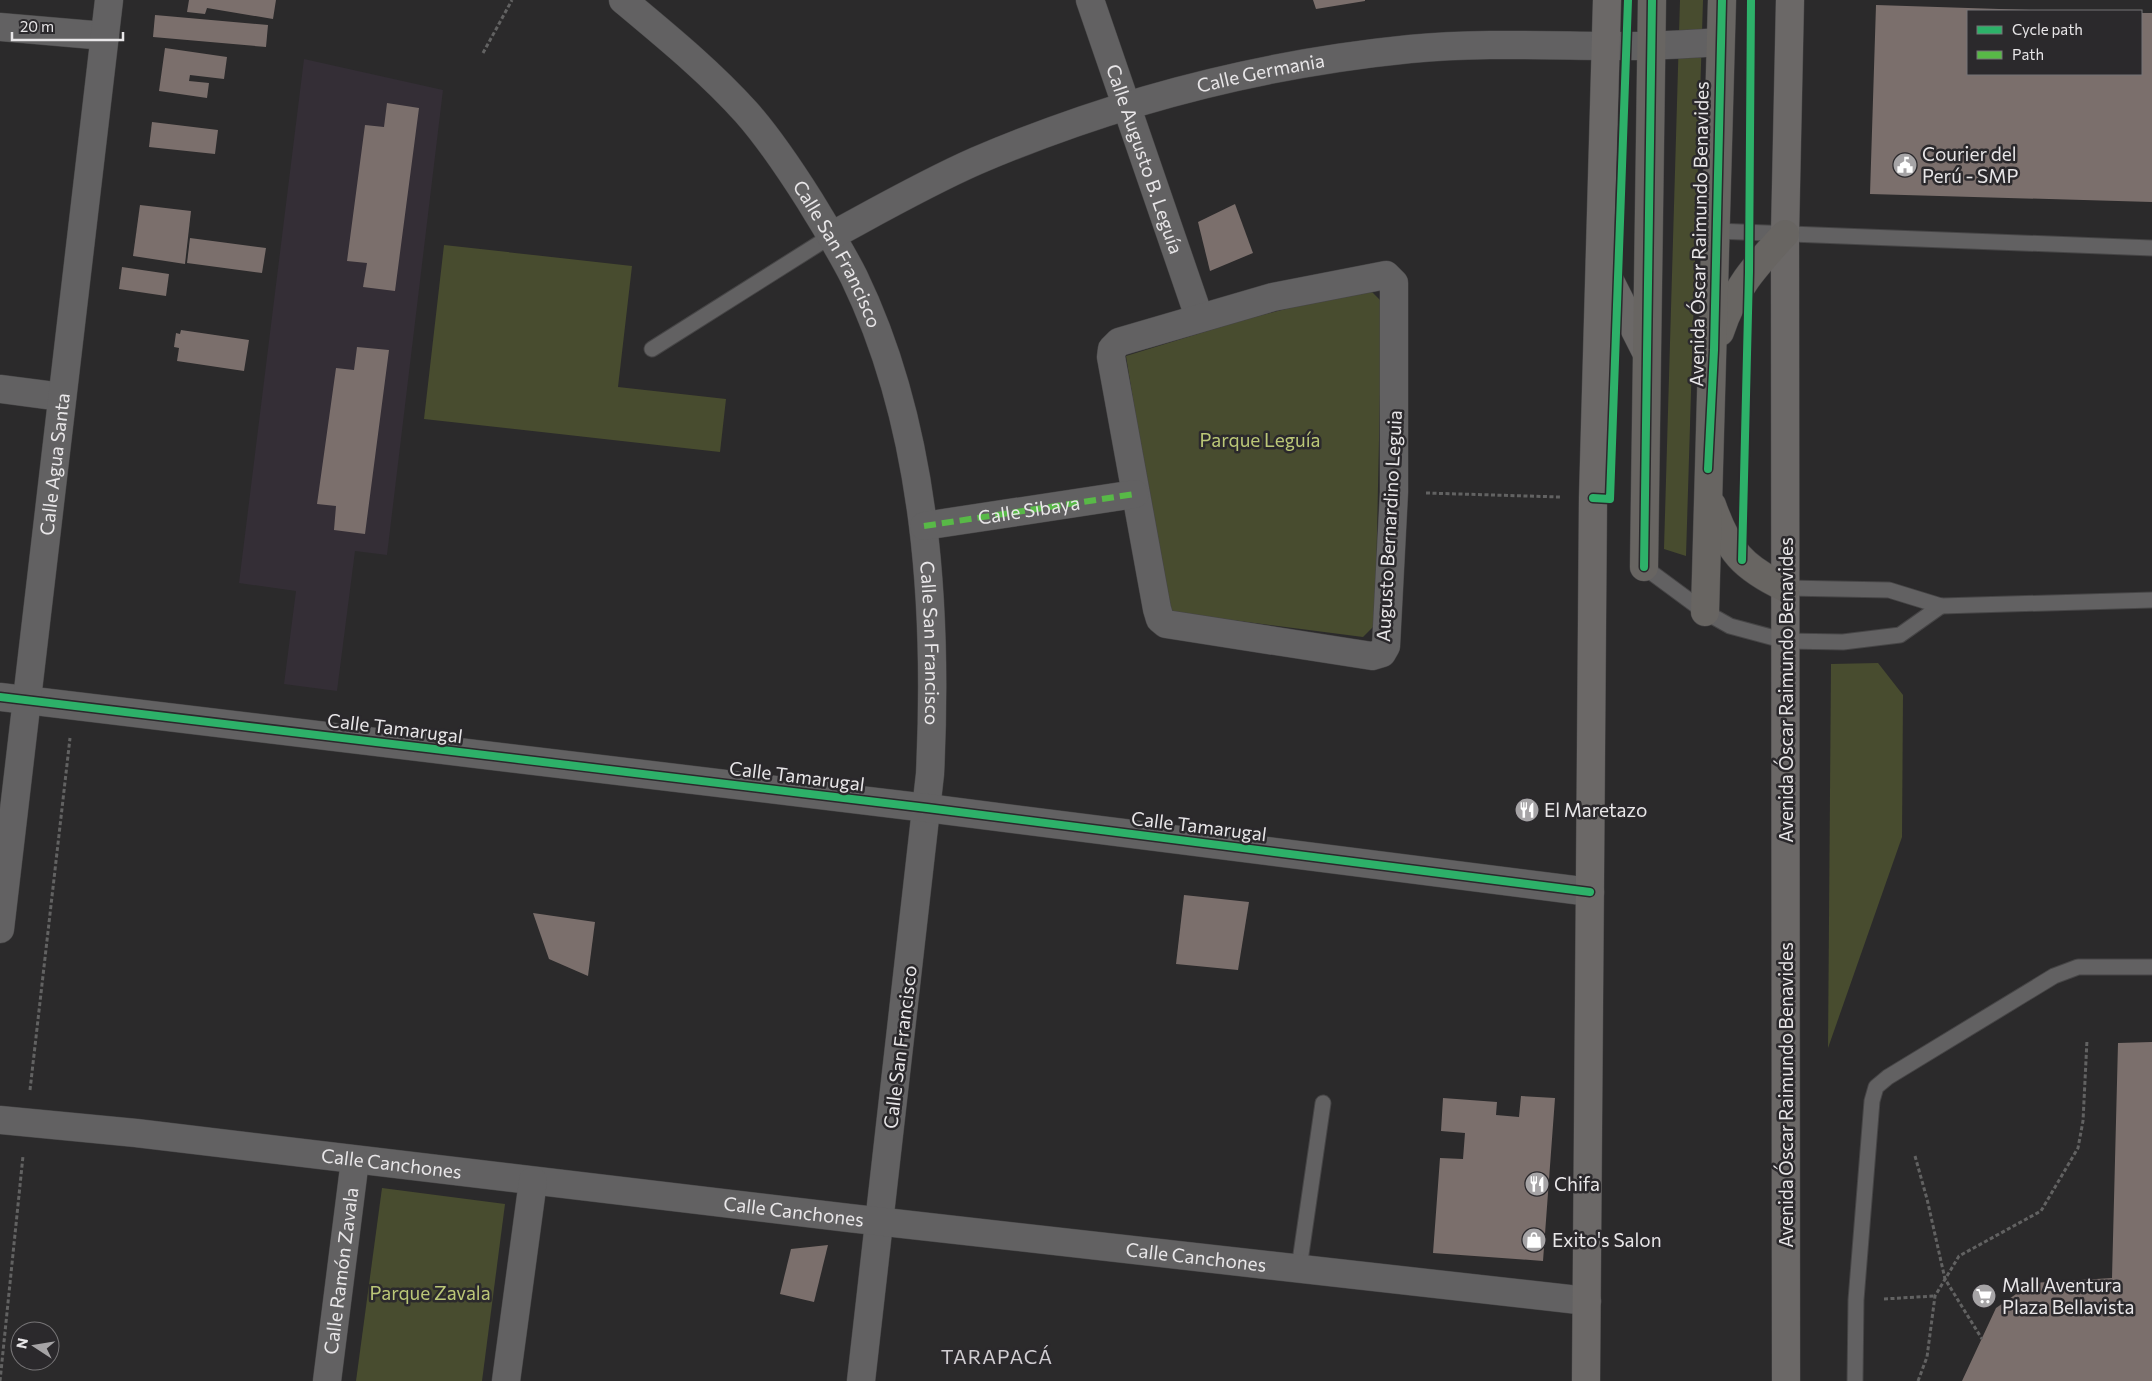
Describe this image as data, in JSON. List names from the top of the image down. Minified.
{"streets":{"main road":["Avenida Óscar Raimundo Benavides"],"street":["Calle Germania","Calle Augusto B. Leguía","Calle San Francisco","Calle Agua Santa","Calle Sibaya","Augusto Bernardino Leguia","Calle Tamarugal","Calle Canchones","Calle Ramón Zavala"]},"crossings":[["Calle Germania","Calle Augusto B. Leguía"],["Calle Germania","Avenida Óscar Raimundo Benavides"],["Calle Germania","Calle San Francisco"],["Calle Augusto B. Leguía","Augusto Bernardino Leguia"],["Calle San Francisco","Calle Sibaya"],["Calle San Francisco","Calle Tamarugal"],["Calle San Francisco","Calle Canchones"],["Calle Agua Santa","Calle Tamarugal"],["Calle Sibaya","Augusto Bernardino Leguia"],["Calle Canchones","Calle Ramón Zavala"]],"districts":["TARAPACÁ"],"parks":["Parque Leguía","Parque Zavala"],"places":{"public building":["Courier del Perú - SMP"],"restaurant":["El Maretazo","Chifa"],"shop":["Exito's Salon"],"supermarket":["Mall Aventura Plaza Bellavista"]},"legend":["Cycle path","Path"],"scale_bar":"20 m","north":"left"}
